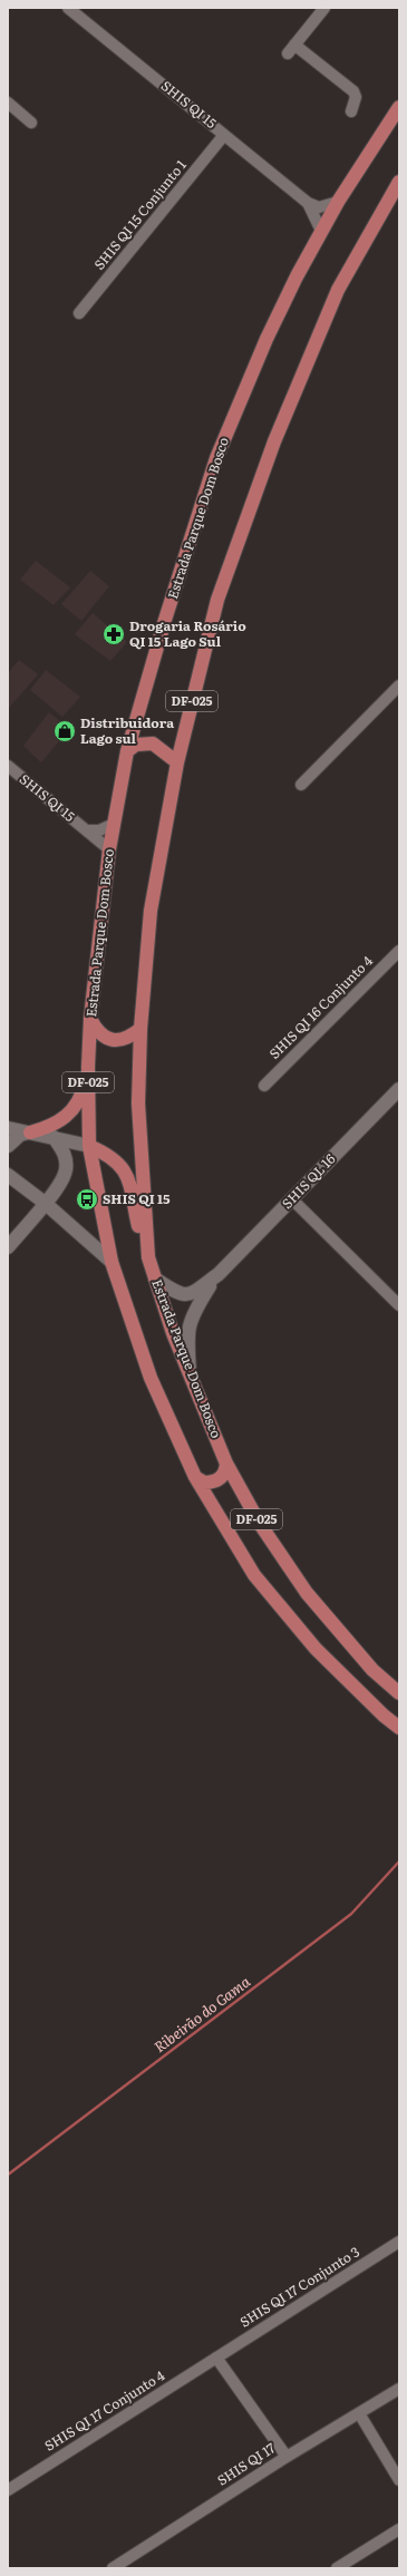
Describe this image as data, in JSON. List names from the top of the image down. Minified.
{"streets":{"main road":["Estrada Parque Dom Bosco","DF-025"],"street":["SHIS QI 15","SHIS QI 15 Conjunto 1","SHIS QI 16 Conjunto 4","SHIS QL 16","SHIS QI 17 Conjunto 3","SHIS QI 17 Conjunto 4","SHIS QI 17"]},"crossings":[["SHIS QI 15","SHIS QI 15 Conjunto 1"],["SHIS QI 15","Estrada Parque Dom Bosco"],["Estrada Parque Dom Bosco","SHIS QL 16"],["SHIS QI 17 Conjunto 3","SHIS QI 17 Conjunto 4"]],"water":["Ribeirão do Gama"],"places":{"pharmacy":["Drogaria Rosário QI 15 Lago Sul"],"shop":["Distribuidora Lago sul"],"bus stop":["SHIS QI 15"]}}
